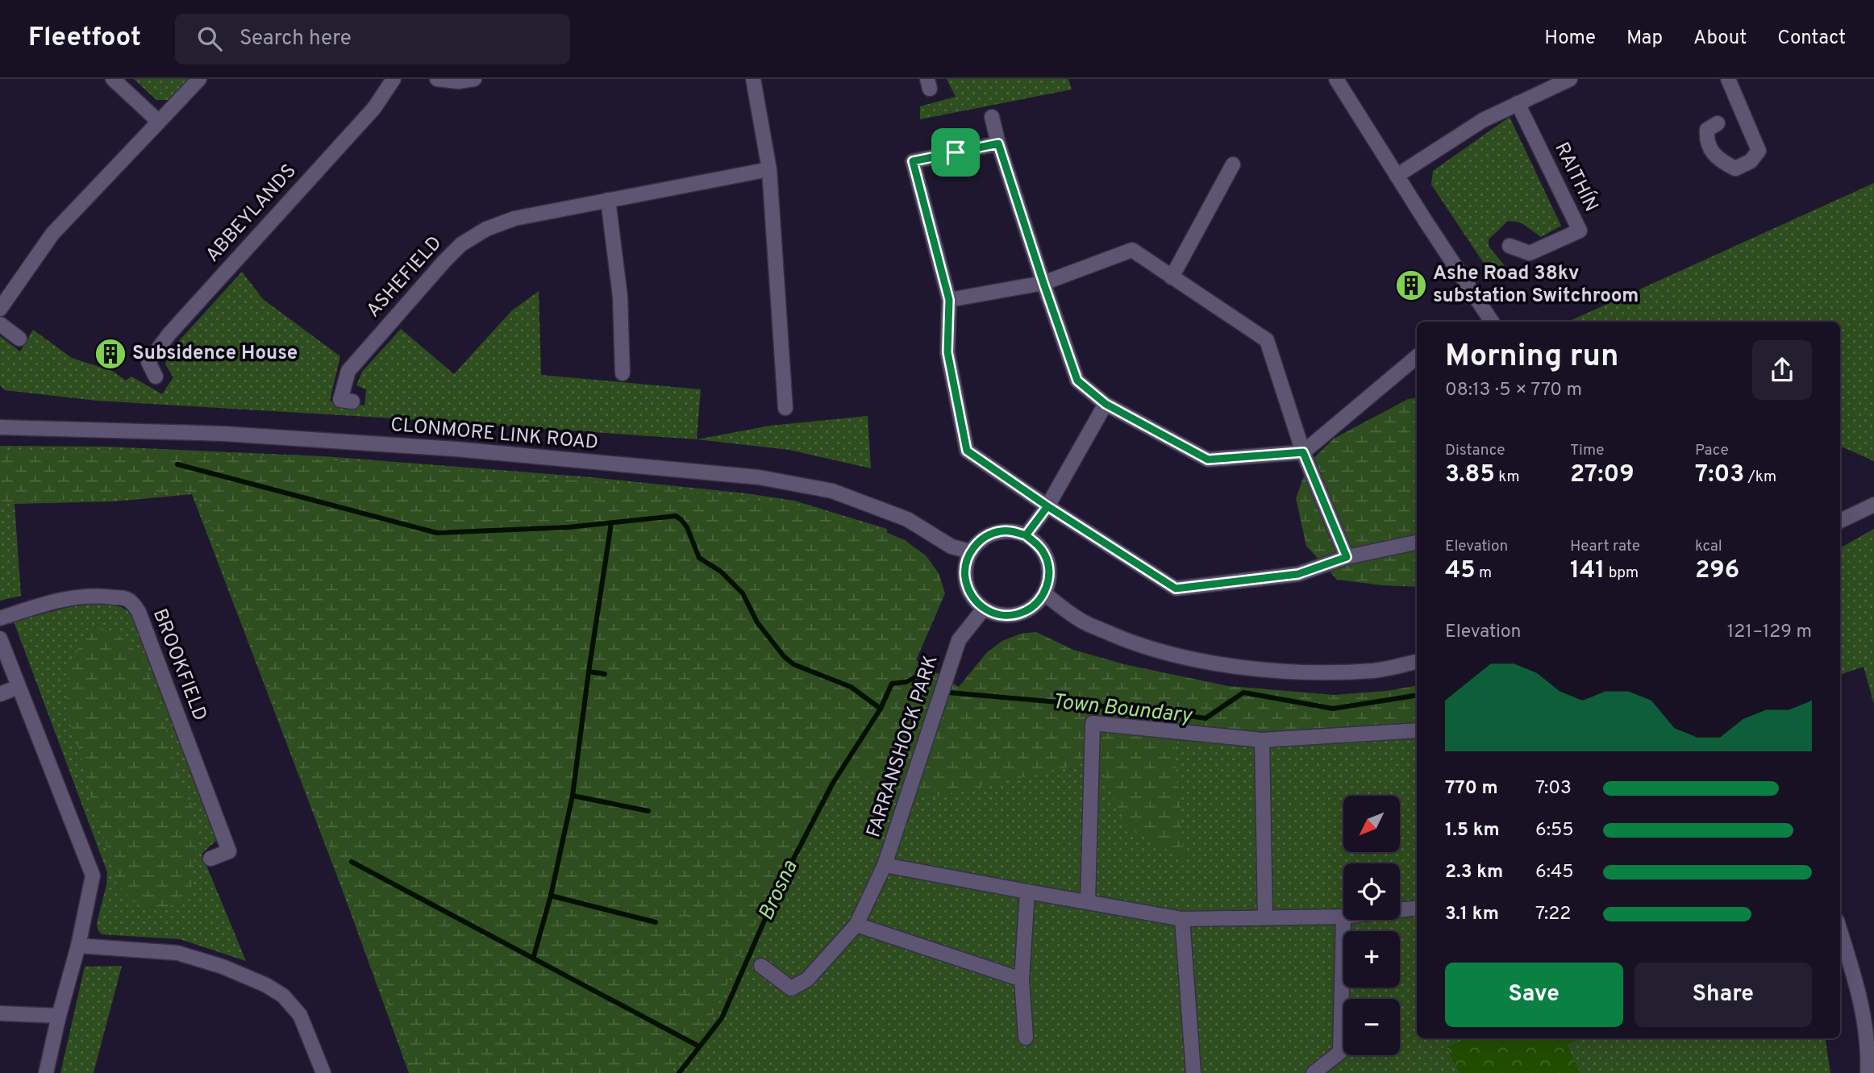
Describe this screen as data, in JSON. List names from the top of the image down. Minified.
{"streets":{"street":["RAITHÍN","ABBEYLANDS","ASHEFIELD","CLONMORE LINK ROAD","BROOKFIELD","FARRANSHOCK PARK"]},"crossings":[["CLONMORE LINK ROAD","FARRANSHOCK PARK"]],"water":["Town Boundary","Brosna"],"places":{"building":["Ashe Road 38kv substation Switchroom","Subsidence House"]},"north":"bottom left","page":{"header":"Fleetfoot","search":"Search here","nav":["Home","Map","About","Contact"],"heading":["Morning run","08:13 · 5 × 770 m"],"stats":[["Distance","3.85 km"],["Time","27:09"],["Pace","7:03 /km"],["Elevation","45 m"],["Heart rate","141 bpm"],["kcal","296"]],"chart":["Elevation","121–129 m"],"list":[{"name":"770 m","note":"7:03"},{"name":"1.5 km","note":"6:55"},{"name":"2.3 km","note":"6:45"},{"name":"3.1 km","note":"7:22"}],"map_buttons":["+","−"],"buttons":["Save","Share"]}}
